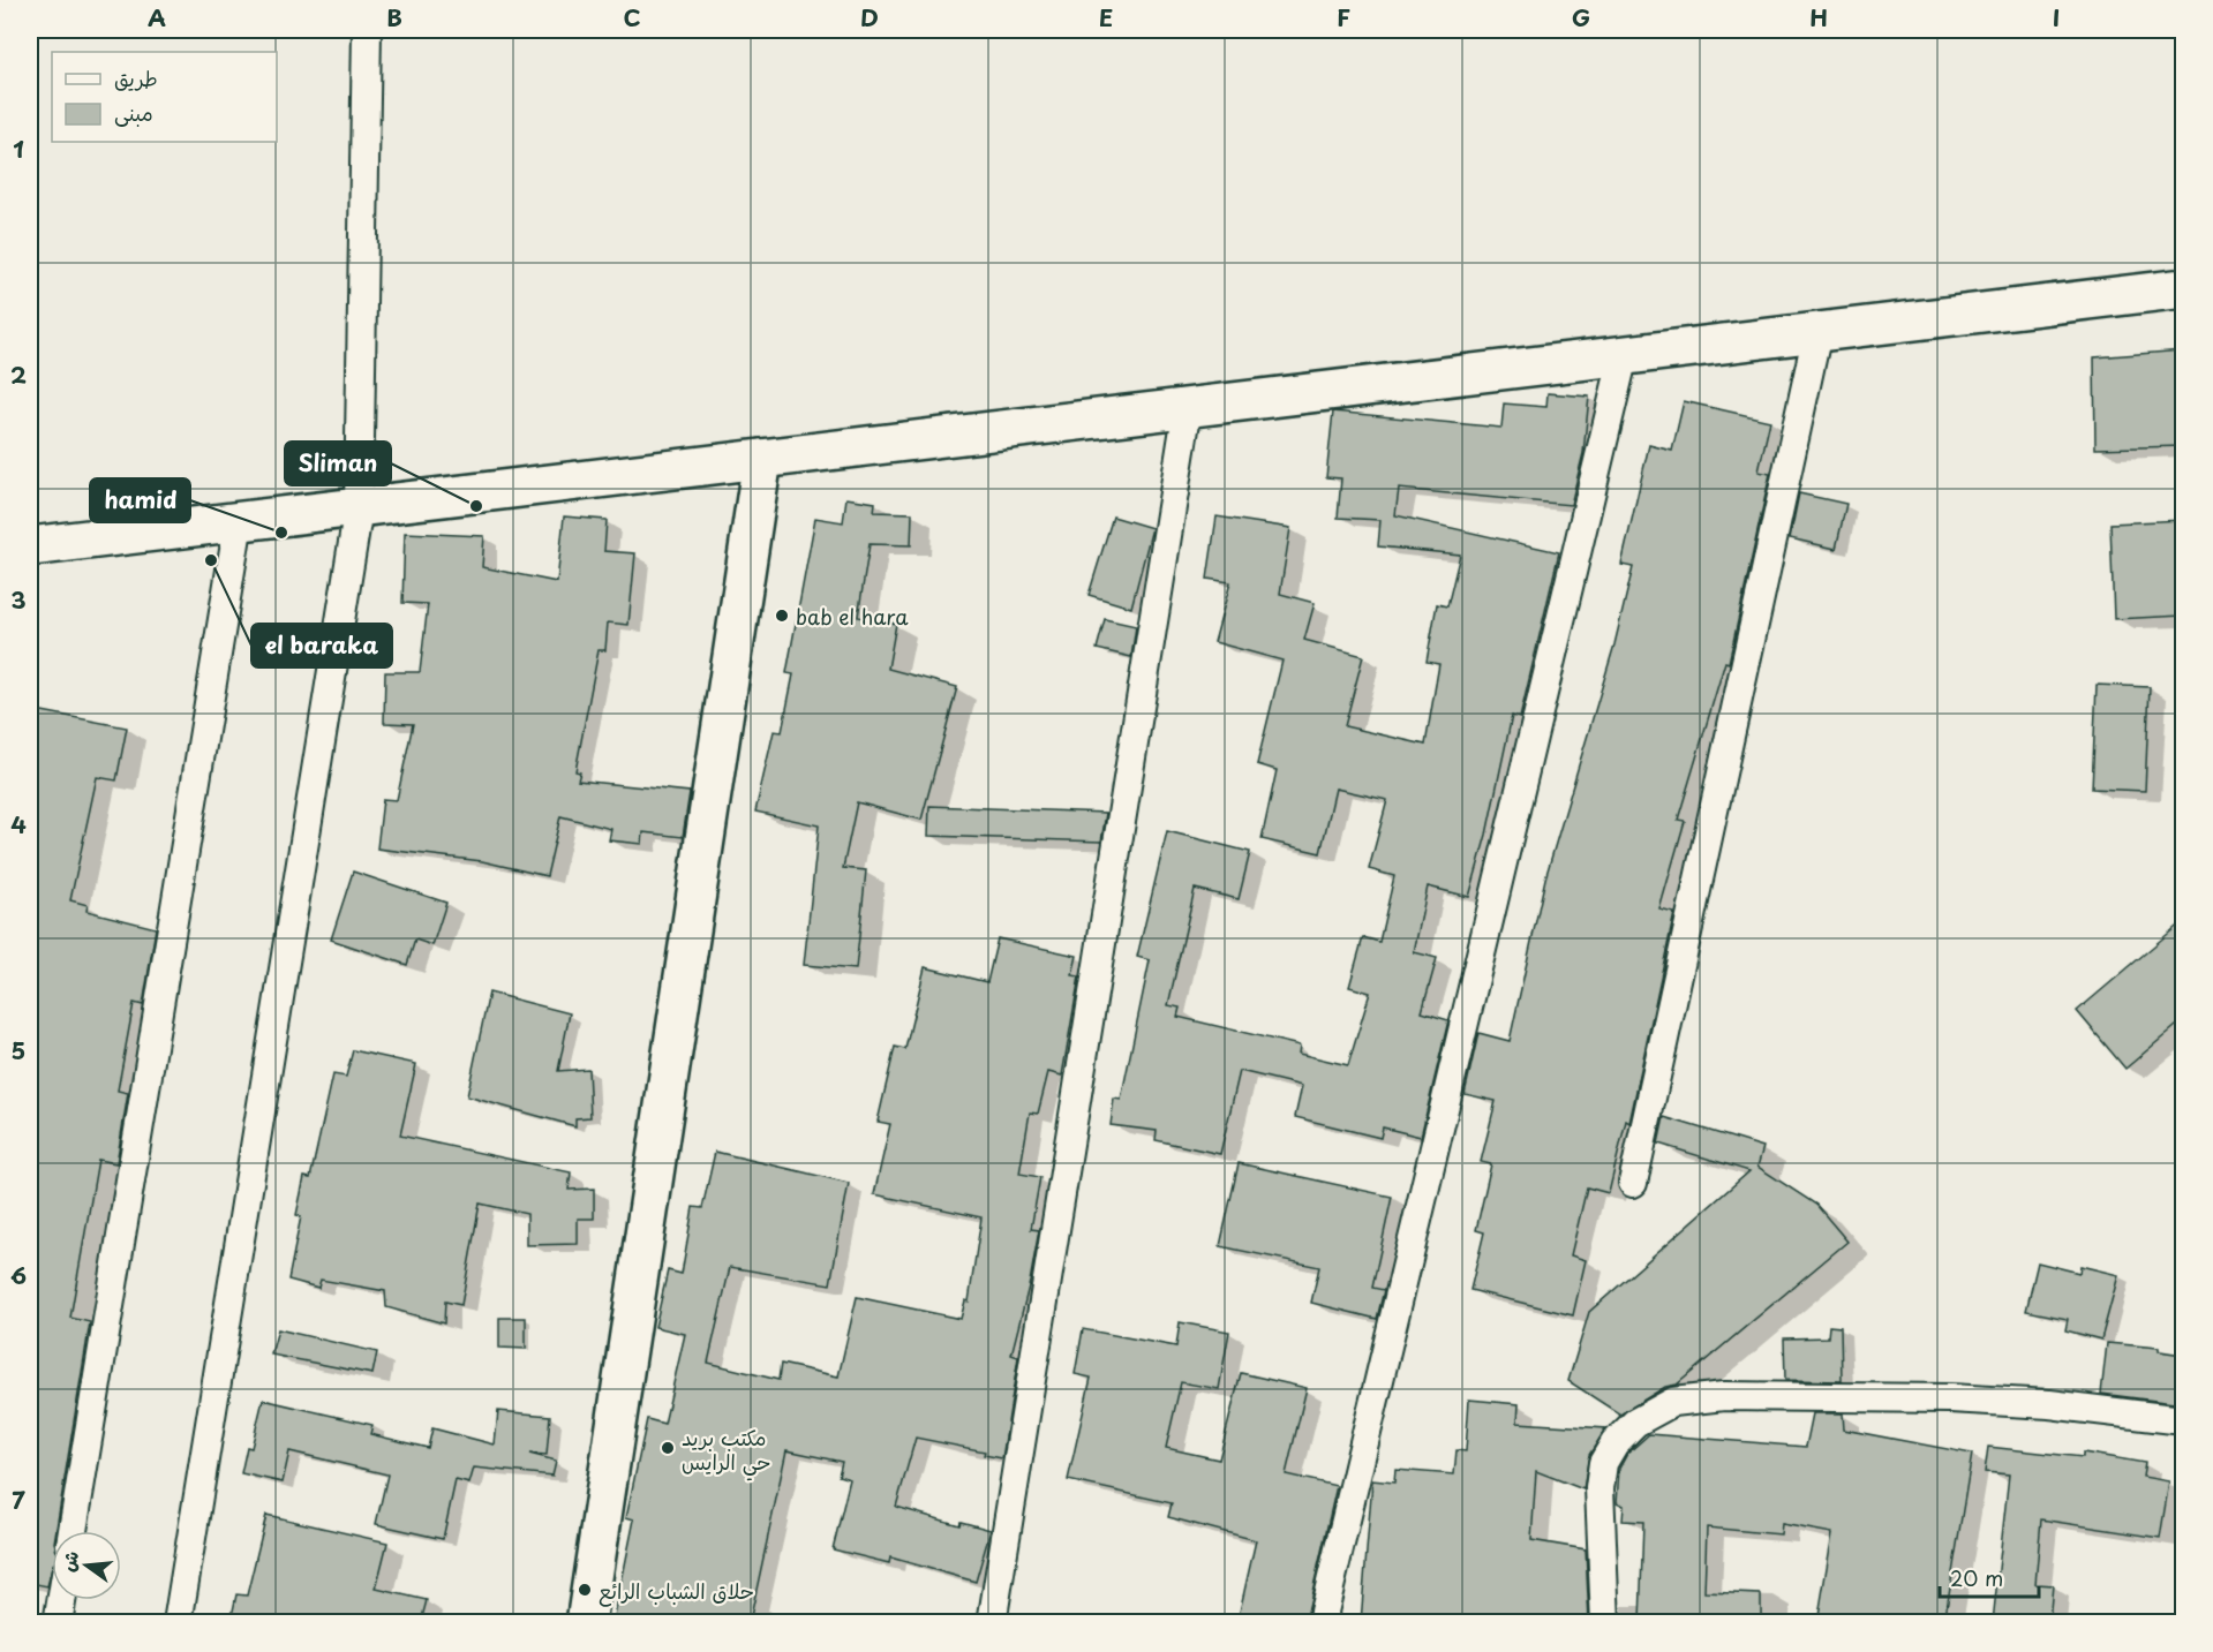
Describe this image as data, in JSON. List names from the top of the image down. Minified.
{"places":["Sliman","hamid","el baraka","bab el hara","مكتب بريد حي الرايس","حلاق الشباب الرائع"],"legend":["طريق","مبنى"],"scale_bar":"20 m","north":"left","grid":{"columns":["A","B","C","D","E","F","G","H","I"],"rows":["1","2","3","4","5","6","7"]}}
